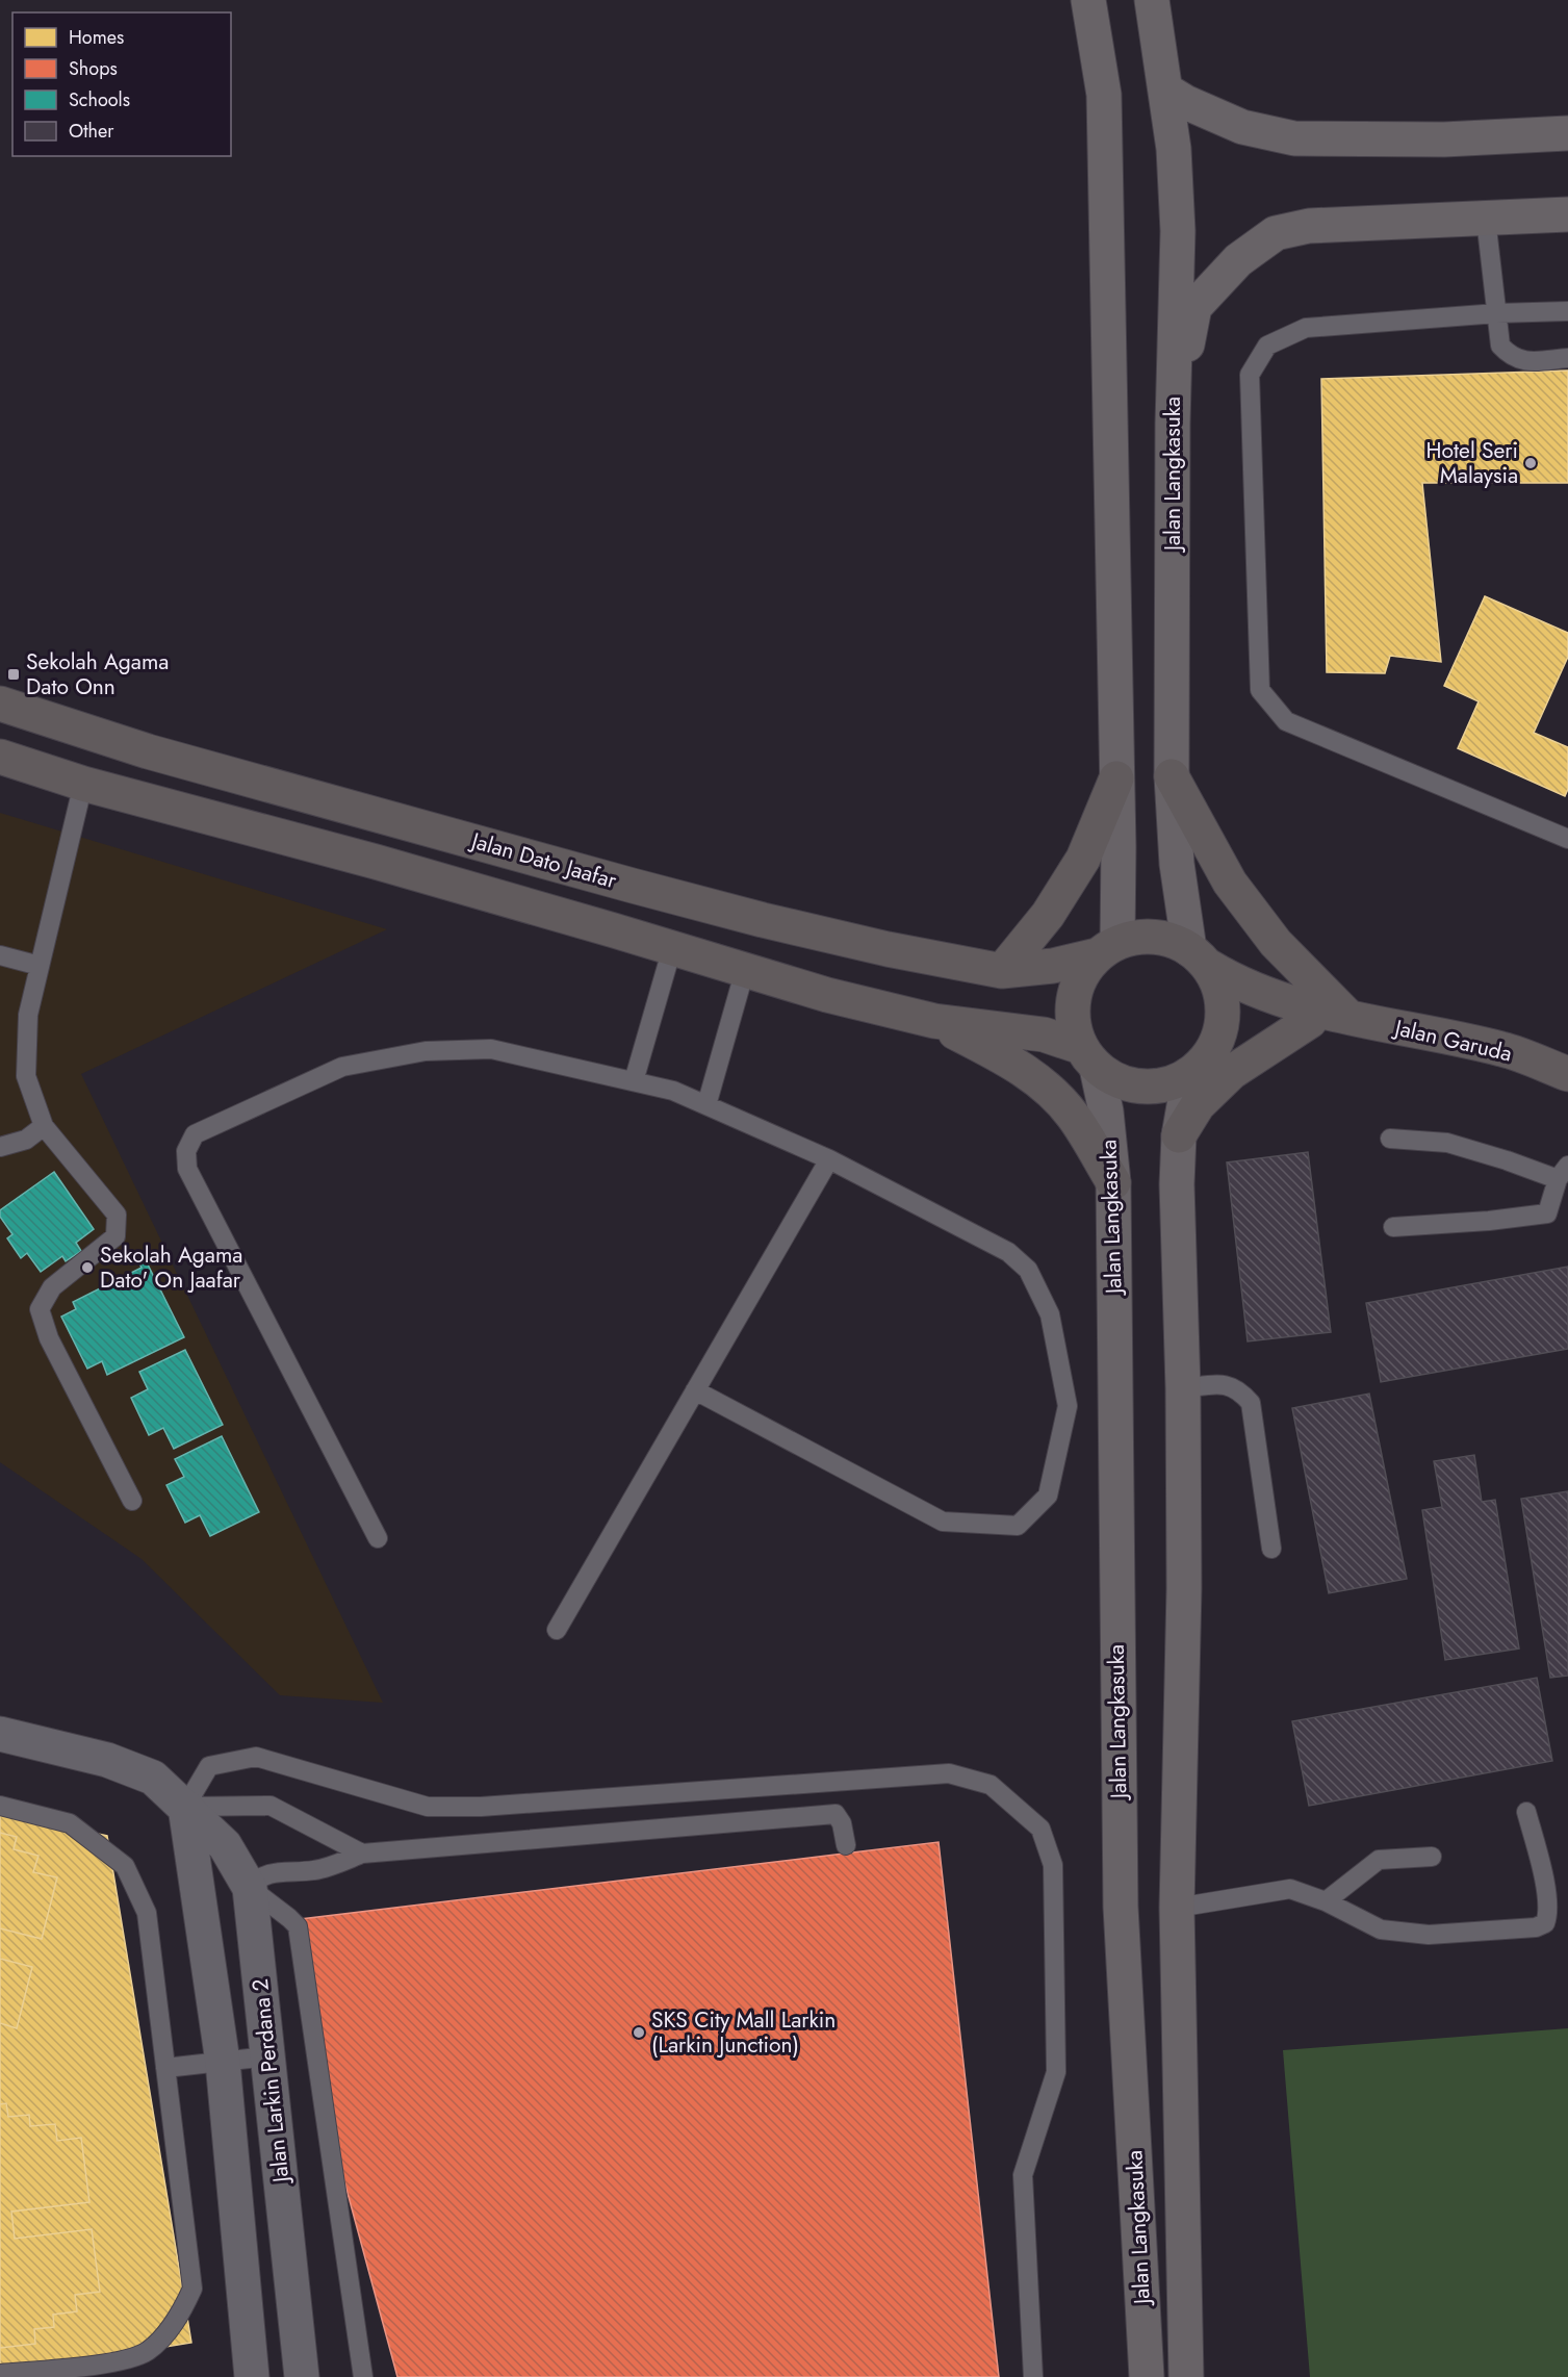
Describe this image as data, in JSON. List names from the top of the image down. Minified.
{"streets":{"main road":["Jalan Langkasuka","Jalan Dato Jaafar","Jalan Garuda"],"street":["Jalan Larkin Perdana 2"]},"crossings":[["Jalan Langkasuka","Jalan Dato Jaafar"],["Jalan Langkasuka","Jalan Garuda"],["Jalan Dato Jaafar","Jalan Garuda"]],"places":{"other":["Hotel Seri Malaysia","Sekolah Agama Dato' On Jaafar","SKS City Mall Larkin (Larkin Junction)"],"transit":["Sekolah Agama Dato Onn"]},"legend":["Homes","Shops","Schools","Other"]}
